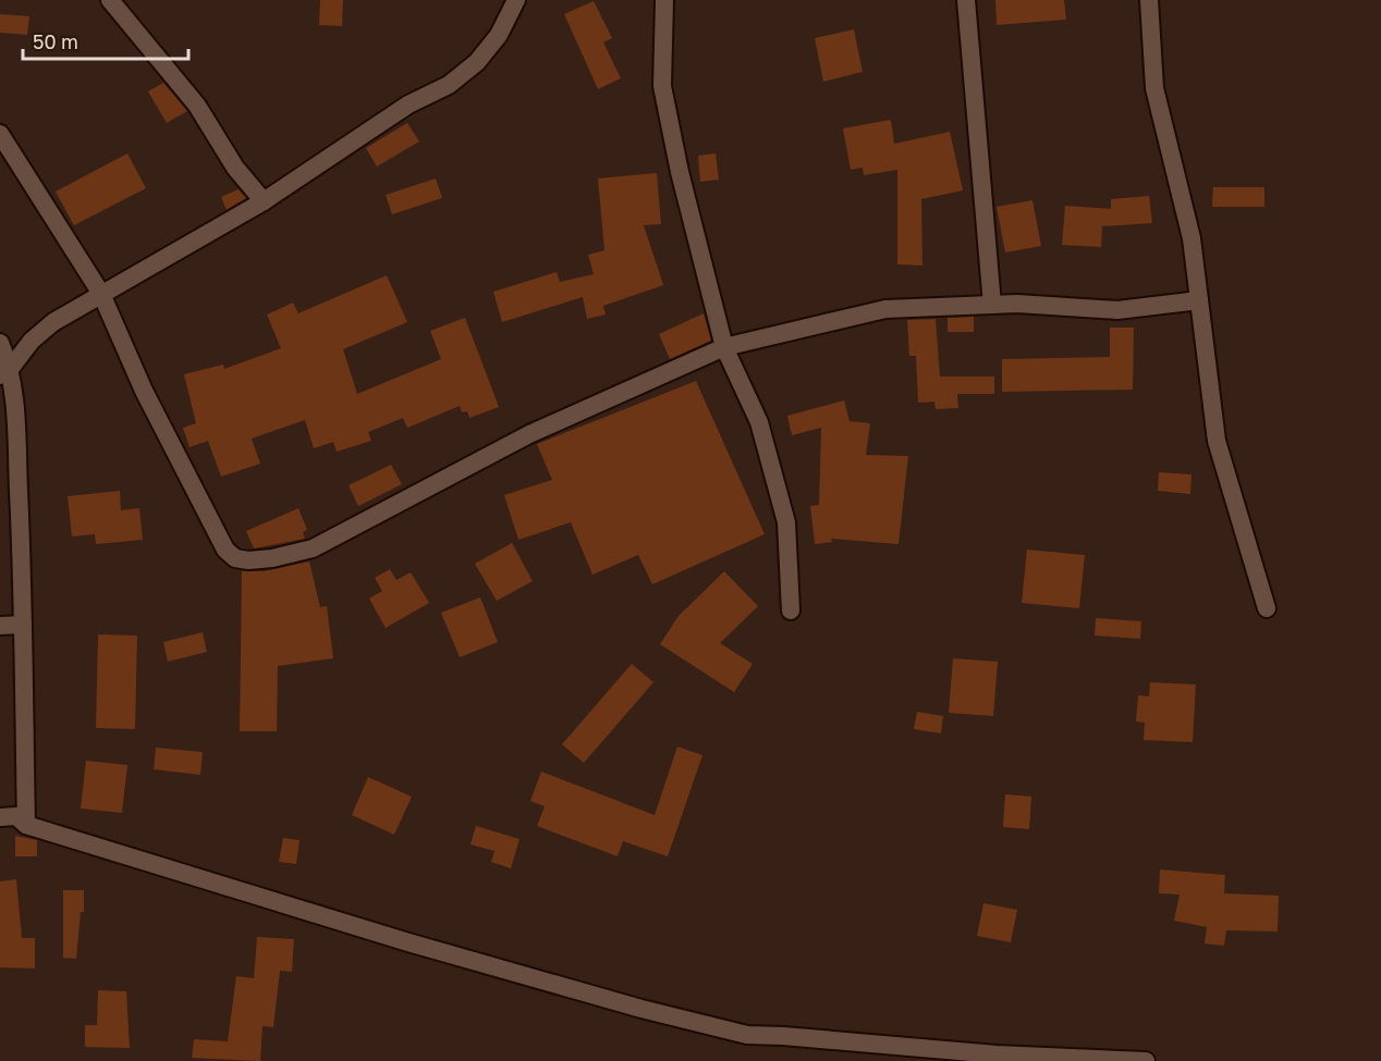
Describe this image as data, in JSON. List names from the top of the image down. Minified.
{"scale_bar":"50 m"}
